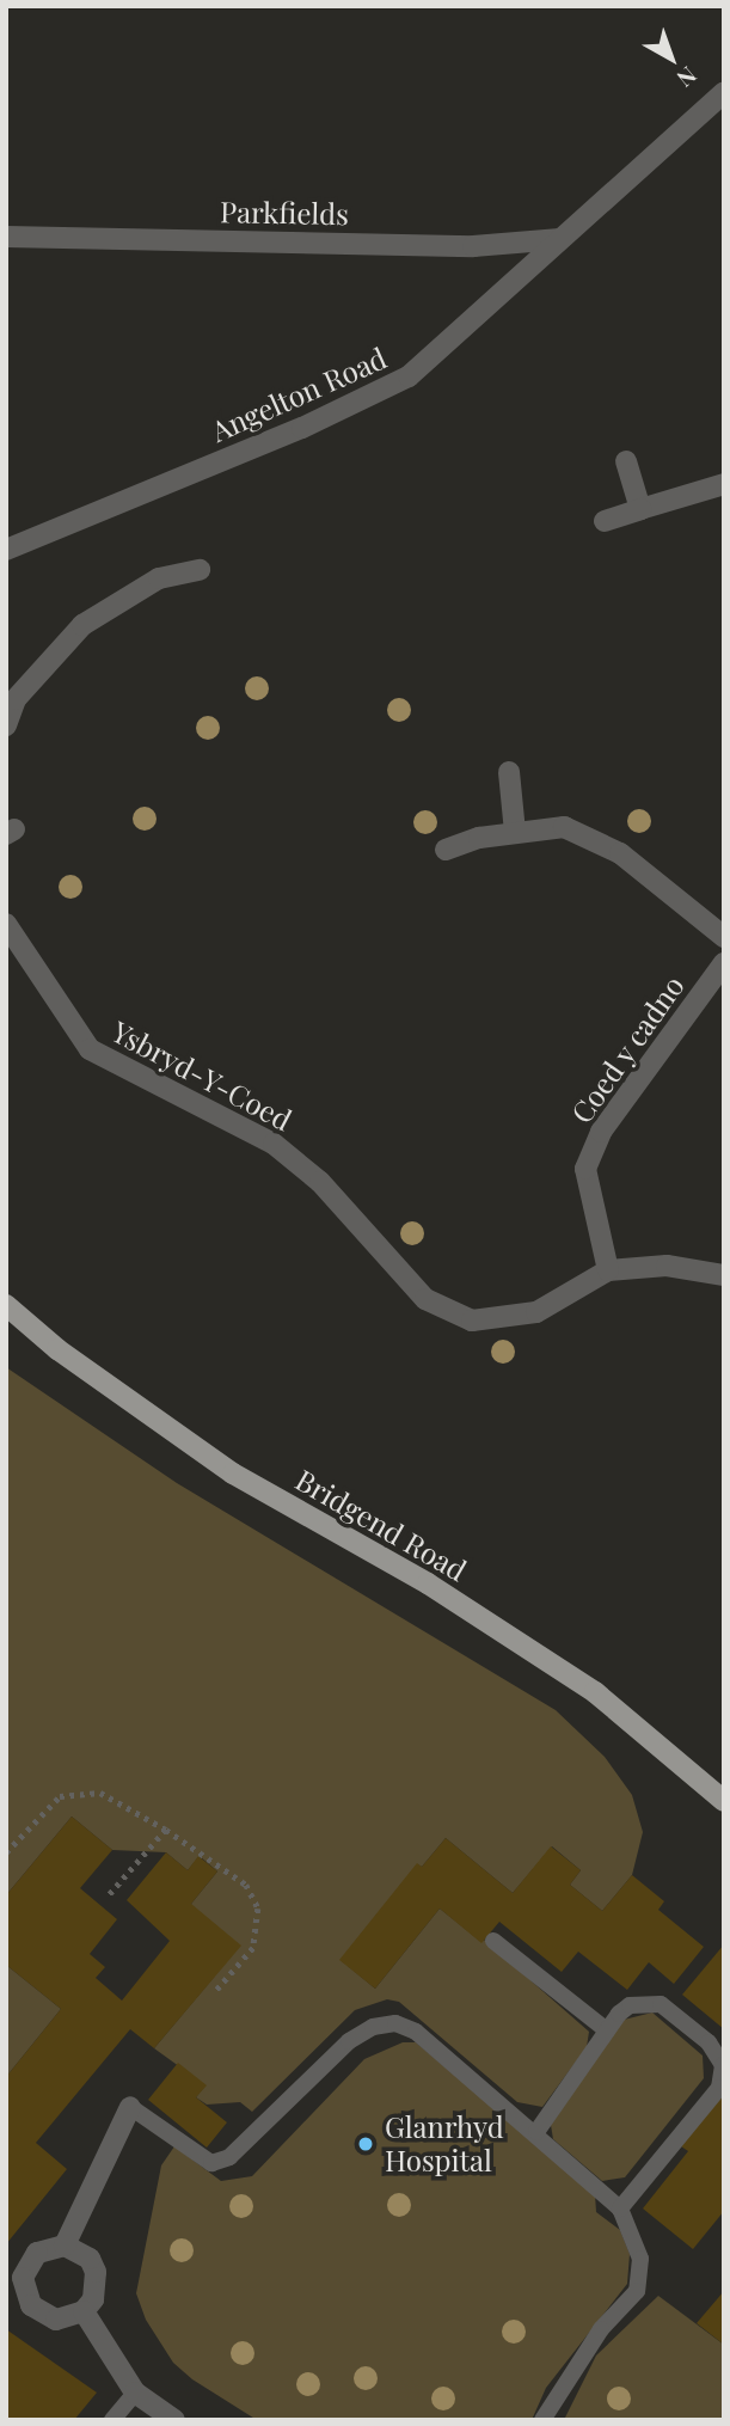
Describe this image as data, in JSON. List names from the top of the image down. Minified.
{"streets":{"main road":["Bridgend Road"],"street":["Parkfields","Angelton Road","Coed y cadno","Ysbryd-Y-Coed"]},"crossings":[["Parkfields","Angelton Road"],["Coed y cadno","Ysbryd-Y-Coed"]],"places":["Glanrhyd Hospital"],"north":"bottom right"}
